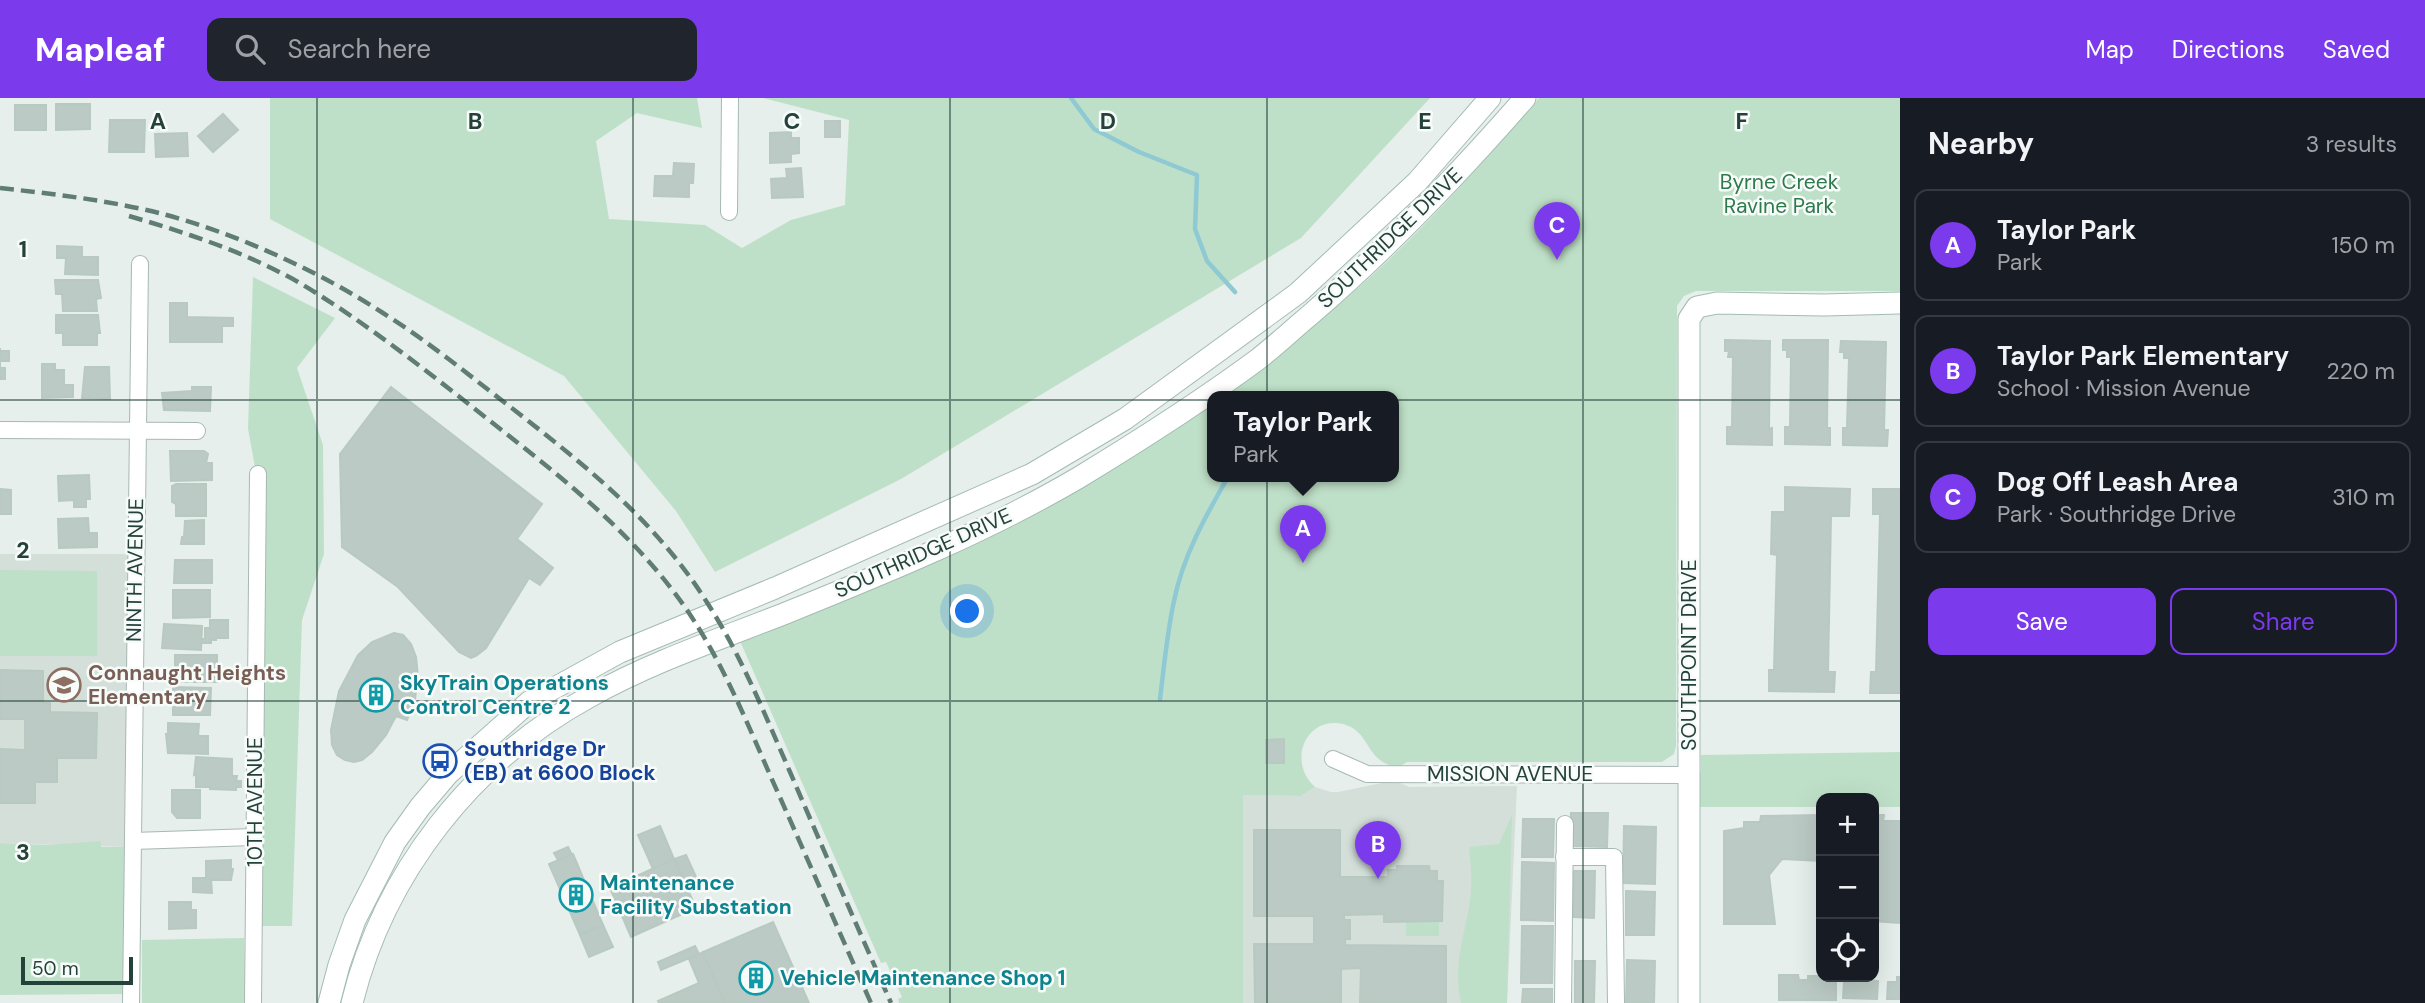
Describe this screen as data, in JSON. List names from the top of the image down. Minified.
{"streets":{"main road":["SOUTHRIDGE DRIVE","SOUTHPOINT DRIVE"],"street":["NINTH AVENUE","MISSION AVENUE","10TH AVENUE"]},"crossings":[["SOUTHPOINT DRIVE","MISSION AVENUE"]],"parks":["Byrne Creek Ravine Park"],"places":{"school or university":["Connaught Heights Elementary"],"building":["SkyTrain Operations Control Centre 2","Maintenance Facility Substation","Vehicle Maintenance Shop 1"],"bus stop":["Southridge Dr (EB) at 6600 Block"]},"scale_bar":"50 m","page":{"header":"Mapleaf","search":"Search here","nav":["Map","Directions","Saved"],"heading":["Nearby","3 results"],"list":[{"mark":"A","name":"Taylor Park","note":"Park","value":"150 m"},{"mark":"B","name":"Taylor Park Elementary","note":"School · Mission Avenue","value":"220 m"},{"mark":"C","name":"Dog Off Leash Area","note":"Park · Southridge Drive","value":"310 m"}],"pins":["C","A","B"],"popup":["Taylor Park","Park"],"buttons":["Save","Share"],"map_buttons":["+","−"],"scale":"50 m"},"grid":{"columns":["A","B","C","D","E","F"],"rows":["1","2","3"]}}
